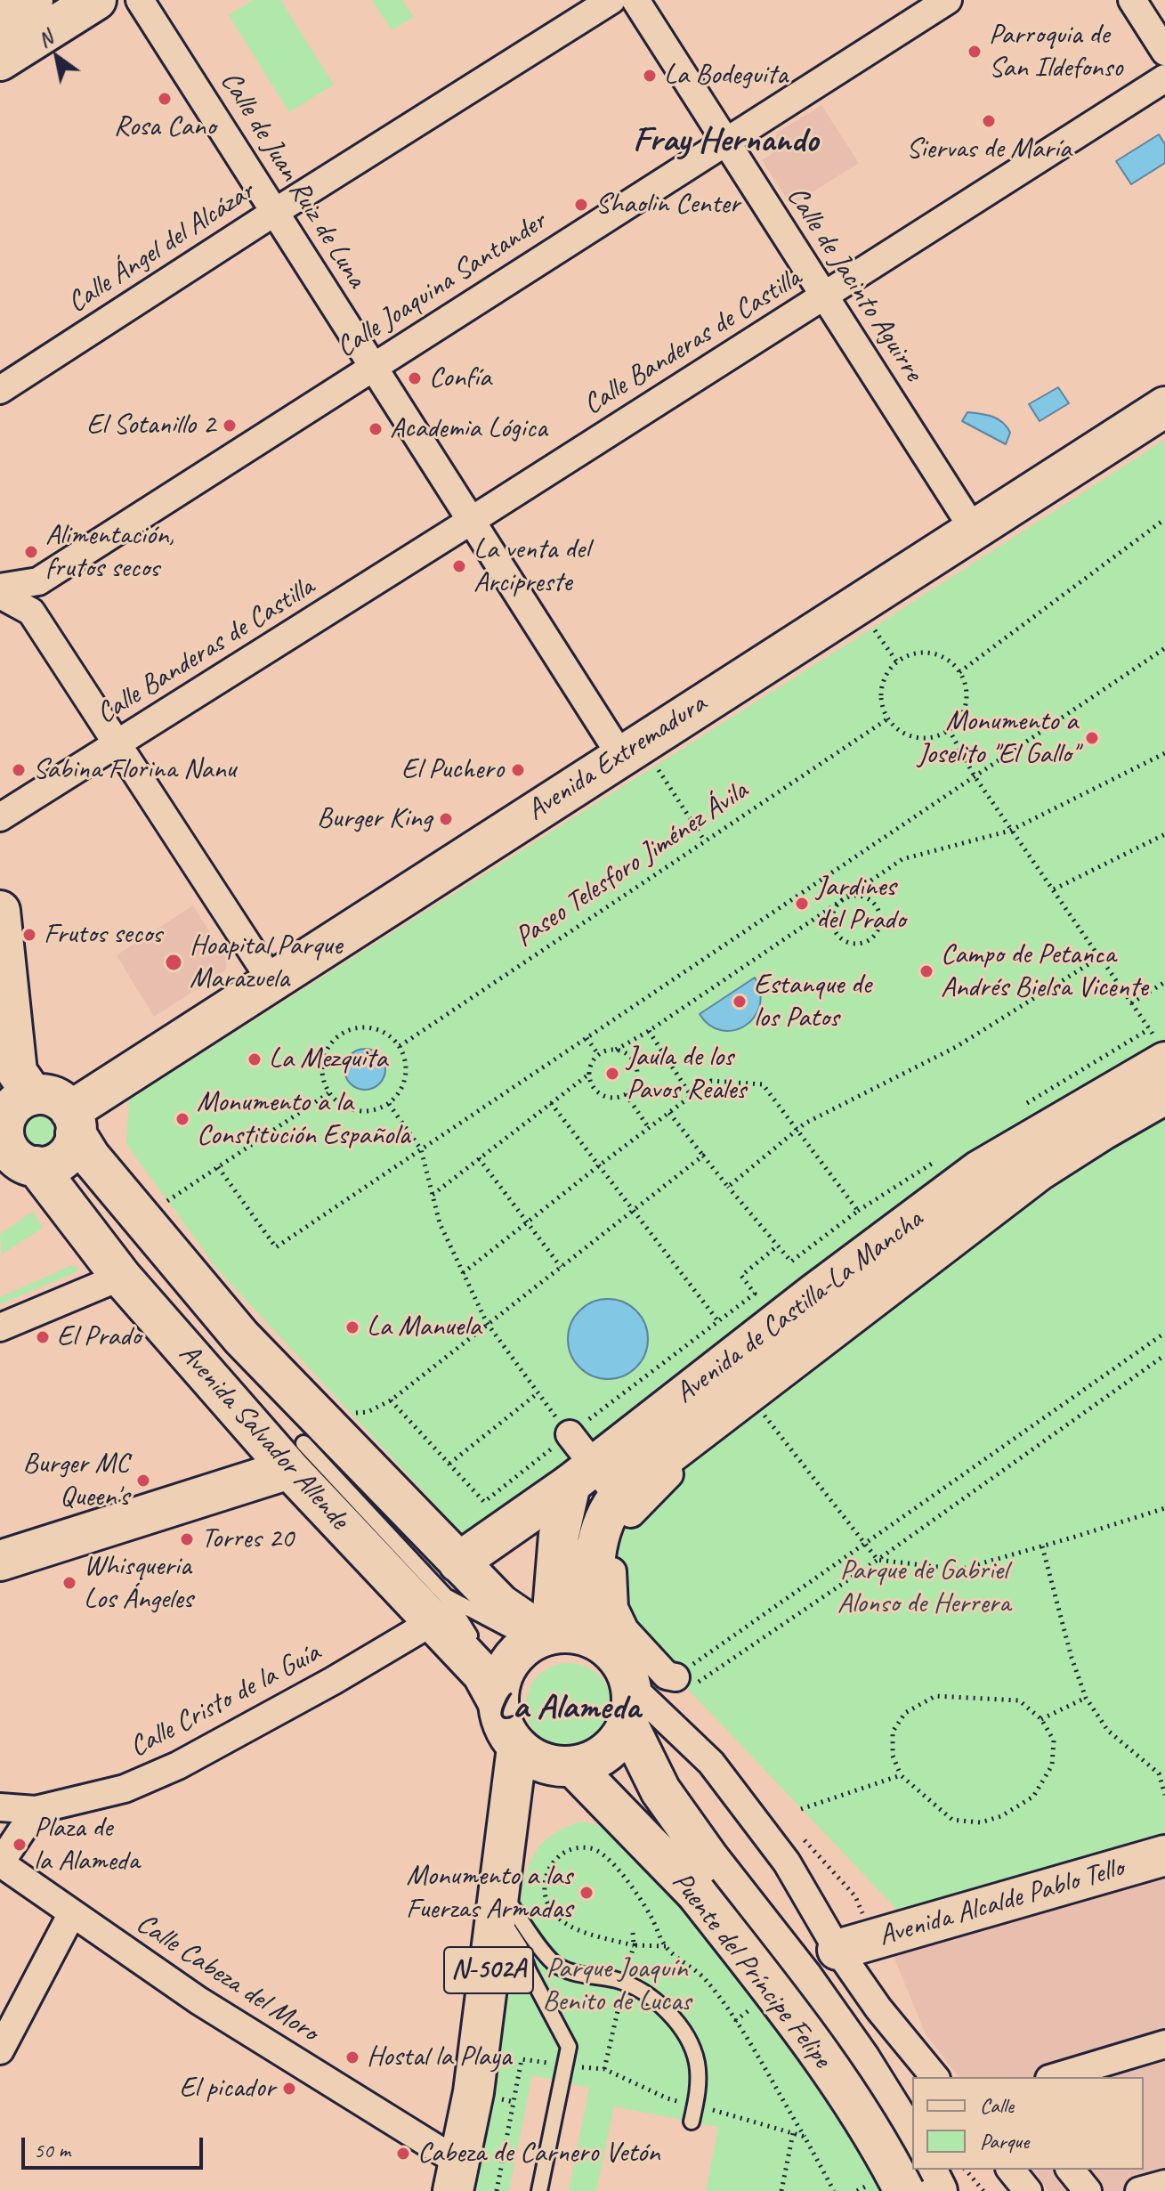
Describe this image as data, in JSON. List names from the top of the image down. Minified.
{"streets":{"main road":["Avenida Extremadura","Avenida de Castilla-La Mancha","Avenida Salvador Allende","Avenida Alcalde Pablo Tello","N-502A","Puente del Príncipe Felipe"],"street":["Calle de Juan Ruiz de Luna","Calle Ángel del Alcázar","Calle de Jacinto Aguirre","Calle Joaquina Santander","Calle Banderas de Castilla","Calle Cristo de la Guía","Calle Cabeza del Moro"],"path":["Paseo Telesforo Jiménez Ávila"]},"crossings":[["Calle de Juan Ruiz de Luna","Calle Ángel del Alcázar"],["Calle de Juan Ruiz de Luna","Calle Joaquina Santander"],["Calle de Juan Ruiz de Luna","Calle Banderas de Castilla"],["Calle de Juan Ruiz de Luna","Avenida Extremadura"],["Calle de Jacinto Aguirre","Calle Joaquina Santander"],["Calle de Jacinto Aguirre","Calle Banderas de Castilla"],["Calle de Jacinto Aguirre","Avenida Extremadura"],["Avenida Extremadura","Avenida Salvador Allende"],["Avenida de Castilla-La Mancha","Avenida Salvador Allende"],["Avenida de Castilla-La Mancha","Calle Cristo de la Guía"],["Avenida de Castilla-La Mancha","N-502A"],["Avenida de Castilla-La Mancha","Puente del Príncipe Felipe"],["Avenida Salvador Allende","Calle Cristo de la Guía"],["Avenida Salvador Allende","N-502A"],["Avenida Salvador Allende","Puente del Príncipe Felipe"],["N-502A","Puente del Príncipe Felipe"],["N-502A","Calle Cabeza del Moro"]],"districts":["Fray Hernando","La Alameda"],"parks":["Parque de Gabriel Alonso de Herrera","Parque Joaquín Benito de Lucas"],"places":["Parroquia de San Ildefonso","La Bodeguita","Rosa Cano","Siervas de María","Shaolin Center","Confía","El Sotanillo 2","Academia Lógica","Alimentación, frutos secos","La venta del Arcipreste","Monumento a Joselito \"El Gallo\"","Sabina Florina Nanu","El Puchero","Burger King","Jardines del Prado","Frutos secos","Hoapital Parque Marazuela","Campo de Petanca Andrés Bielsa Vicente","Estanque de los Patos","La Mezquita","Jaula de los Pavos Reales","Monumento a la Constitución Española","La Manuela","El Prado","Burger MC Queen's","Torres 20","Whisqueria Los Ángeles","Plaza de la Alameda","Monumento a las Fuerzas Armadas","Hostal la Playa","El picador","Cabeza de Carnero Vetón"],"legend":["Calle","Parque"],"scale_bar":"50 m","north":"top left"}
